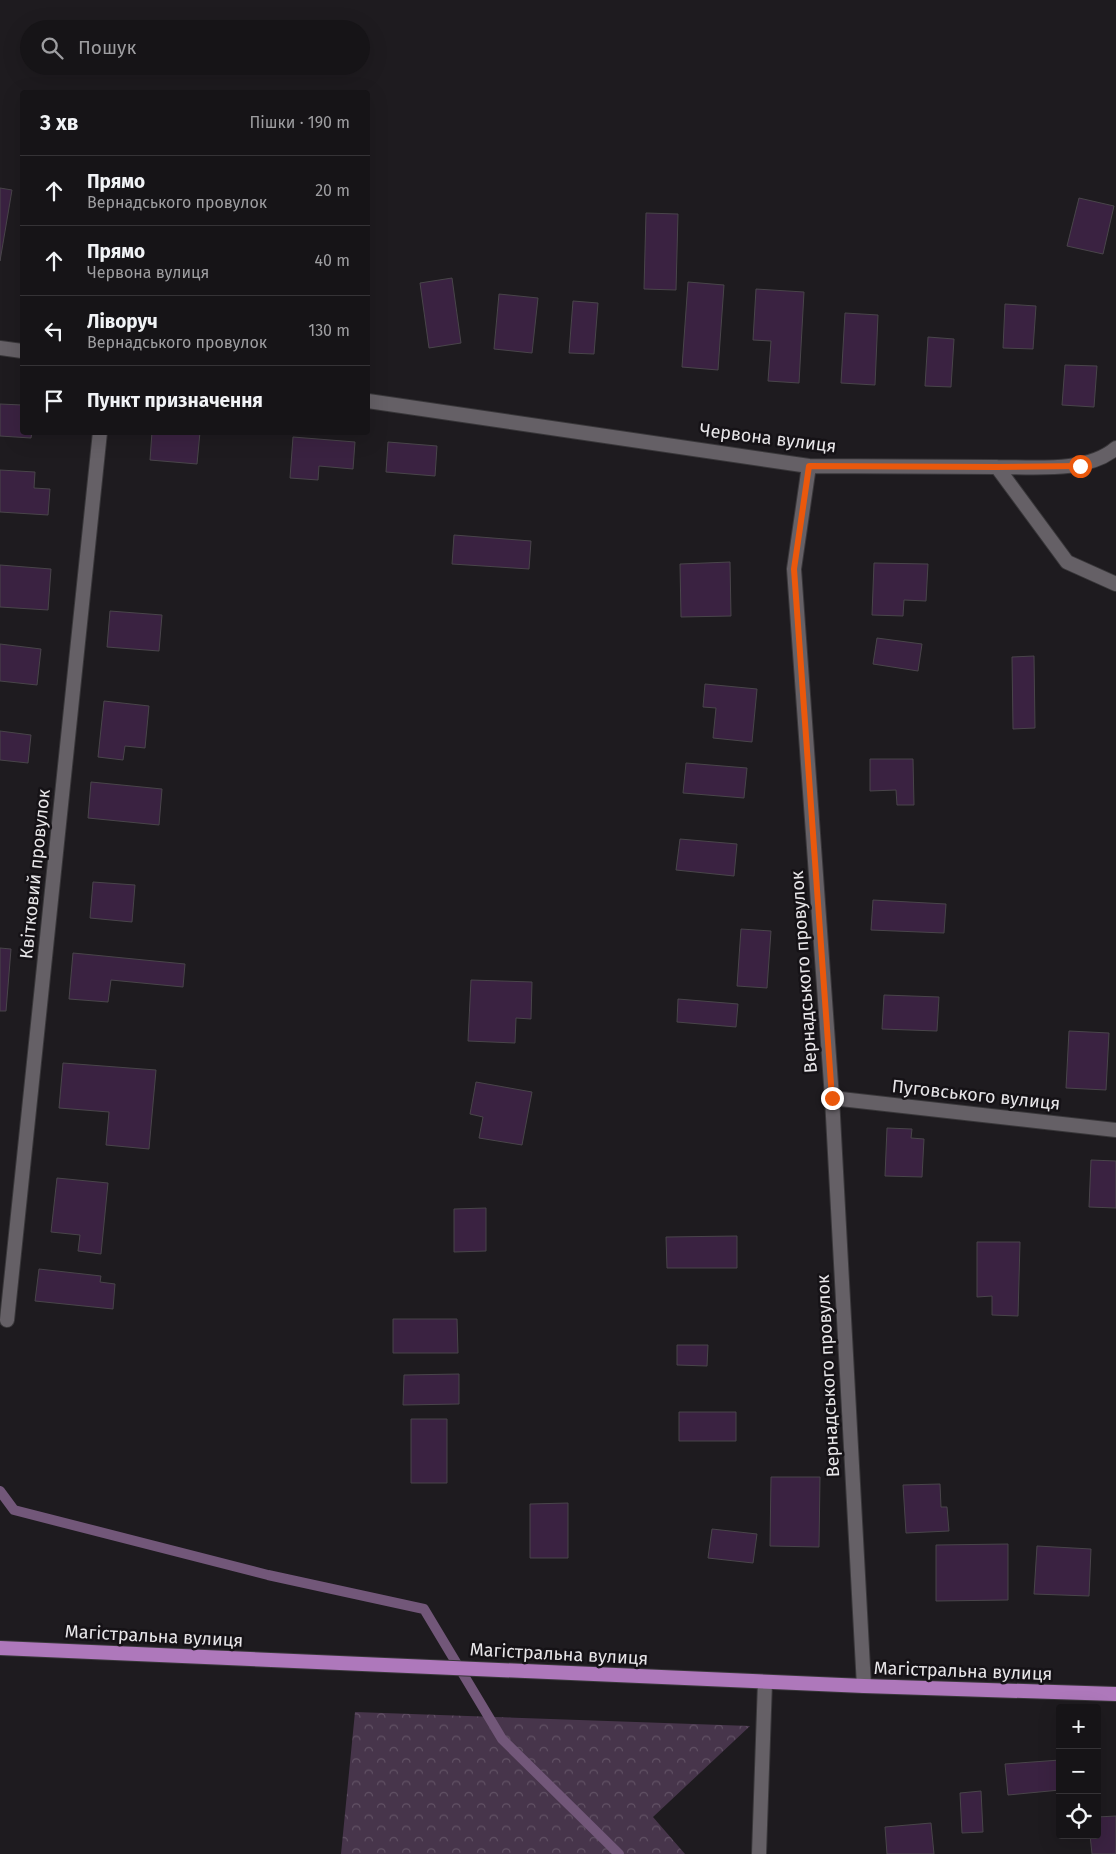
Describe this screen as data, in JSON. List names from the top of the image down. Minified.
{"streets":{"main road":["Магістральна вулиця"],"street":["Червона вулиця","Квітковий провулок","Вернадського провулок","Пуговського вулиця"]},"crossings":[["Червона вулиця","Вернадського провулок"],["Вернадського провулок","Пуговського вулиця"],["Вернадського провулок","Магістральна вулиця"]],"page":{"search":"Пошук","heading":["3 хв","Пішки · 190 m"],"list":[["Прямо","Вернадського провулок","20 m"],["Прямо","Червона вулиця","40 m"],["Ліворуч","Вернадського провулок","130 m"],"Пункт призначення"],"map_buttons":["+","−"]}}
